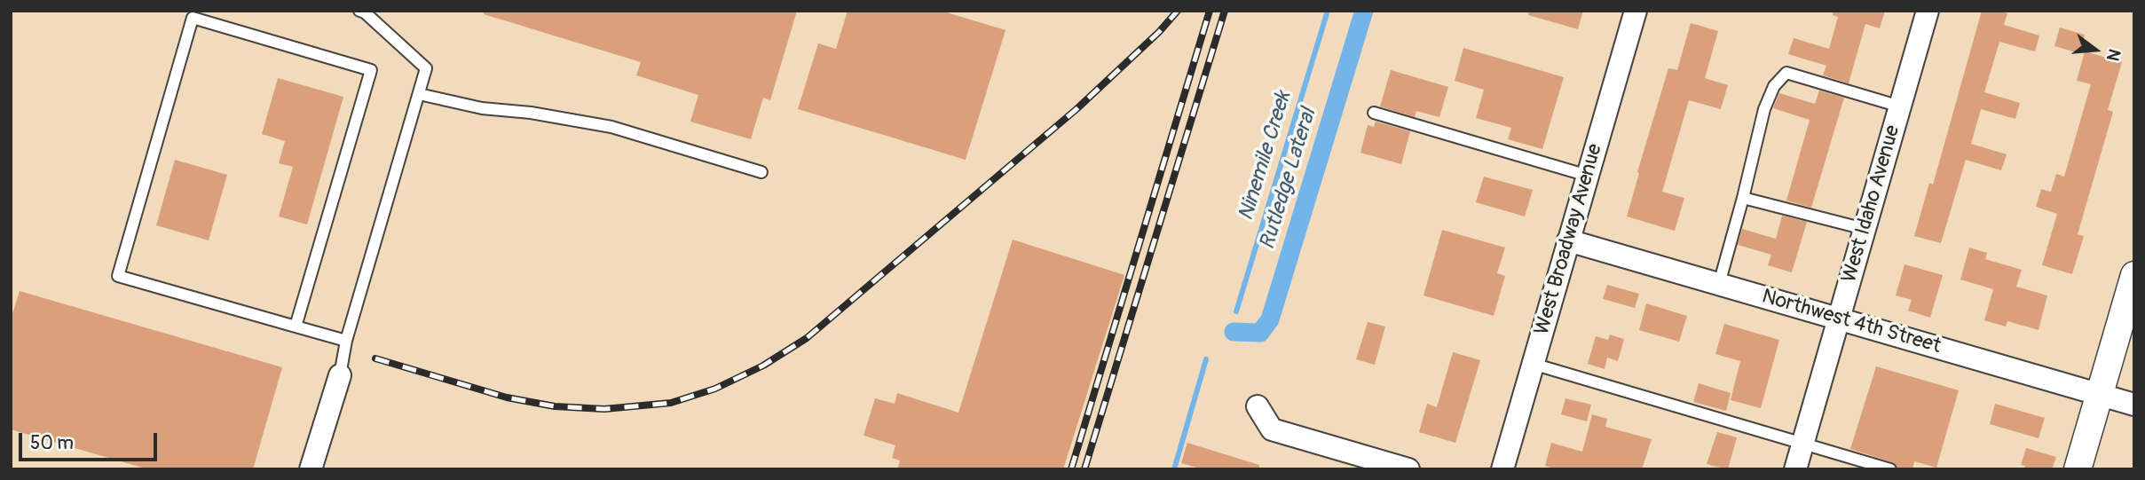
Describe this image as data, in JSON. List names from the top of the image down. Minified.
{"streets":{"street":["West Idaho Avenue","West Broadway Avenue","Northwest 4th Street"]},"crossings":[["West Idaho Avenue","Northwest 4th Street"],["West Broadway Avenue","Northwest 4th Street"]],"water":["Ninemile Creek","Rutledge Lateral"],"scale_bar":"50 m","north":"right"}
